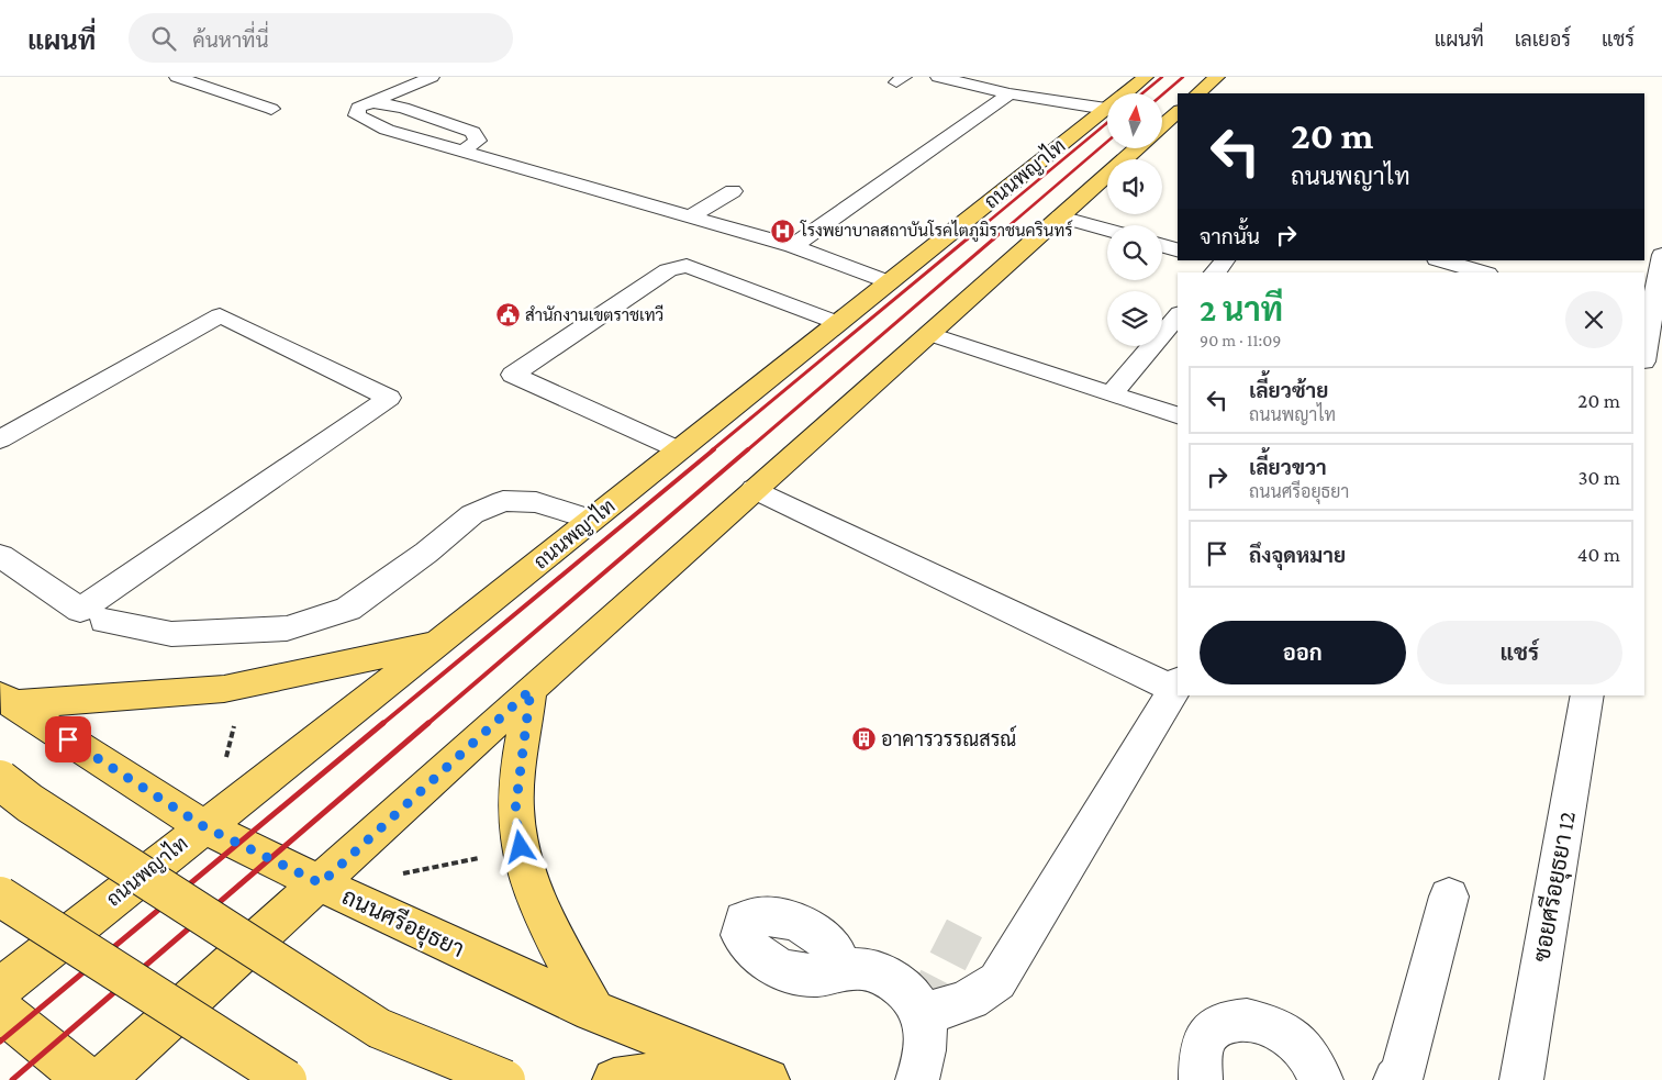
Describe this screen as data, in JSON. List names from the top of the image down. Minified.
{"streets":{"main road":["ถนนพญาไท","ถนนศรีอยุธยา"],"street":["ซอยศรีอยุธยา 12"]},"crossings":[["ถนนพญาไท","ถนนศรีอยุธยา"]],"places":{"hospital":["โรงพยาบาลสถาบันโรคไตภูมิราชนครินทร์"],"public building":["สำนักงานเขตราชเทวี"],"building":["อาคารวรรณสรณ์"]},"north":"top","page":{"header":"แผนที่","search":"ค้นหาที่นี่","nav":["แผนที่","เลเยอร์","แชร์"],"turn":["20 m","ถนนพญาไท"],"then":"จากนั้น","heading":["2 นาที","90 m · 11:09"],"list":[{"name":"เลี้ยวซ้าย","note":"ถนนพญาไท","value":"20 m"},{"name":"เลี้ยวขวา","note":"ถนนศรีอยุธยา","value":"30 m"},{"name":"ถึงจุดหมาย","value":"40 m"}],"buttons":["ออก","แชร์"]}}
